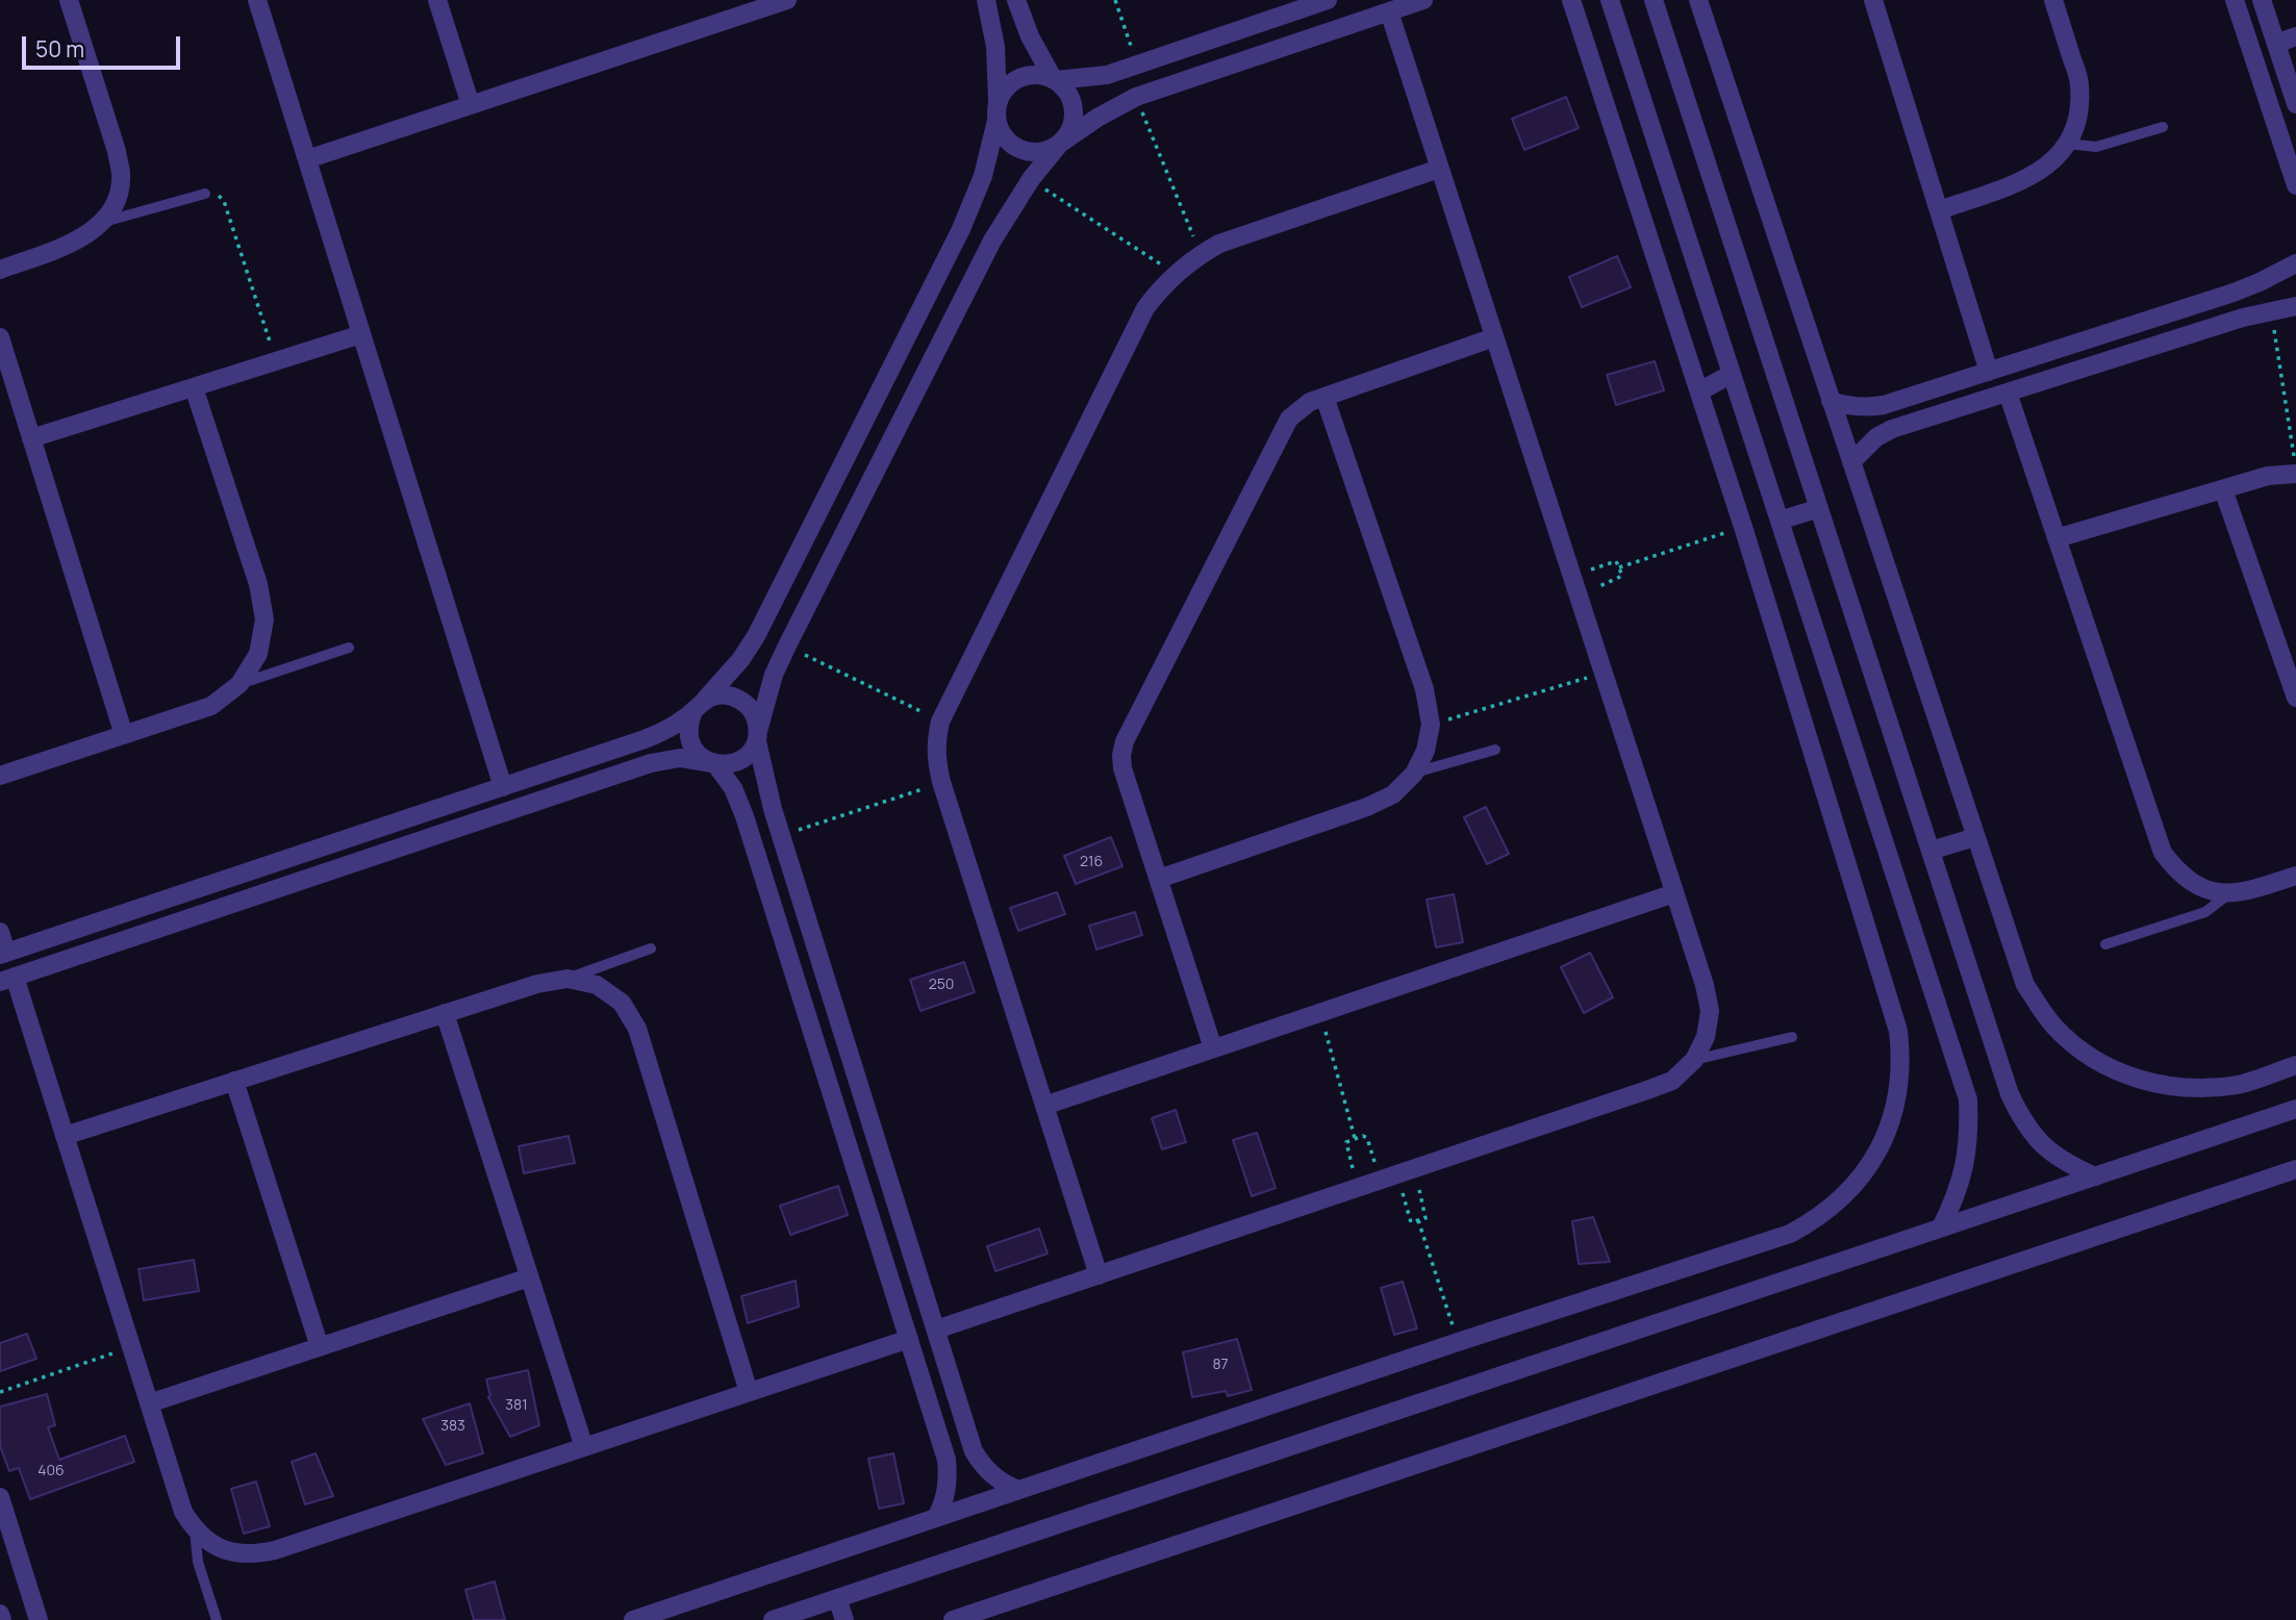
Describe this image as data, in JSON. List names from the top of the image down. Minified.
{"house_numbers":["216","250","87","381","383","406"],"scale_bar":"50 m"}
